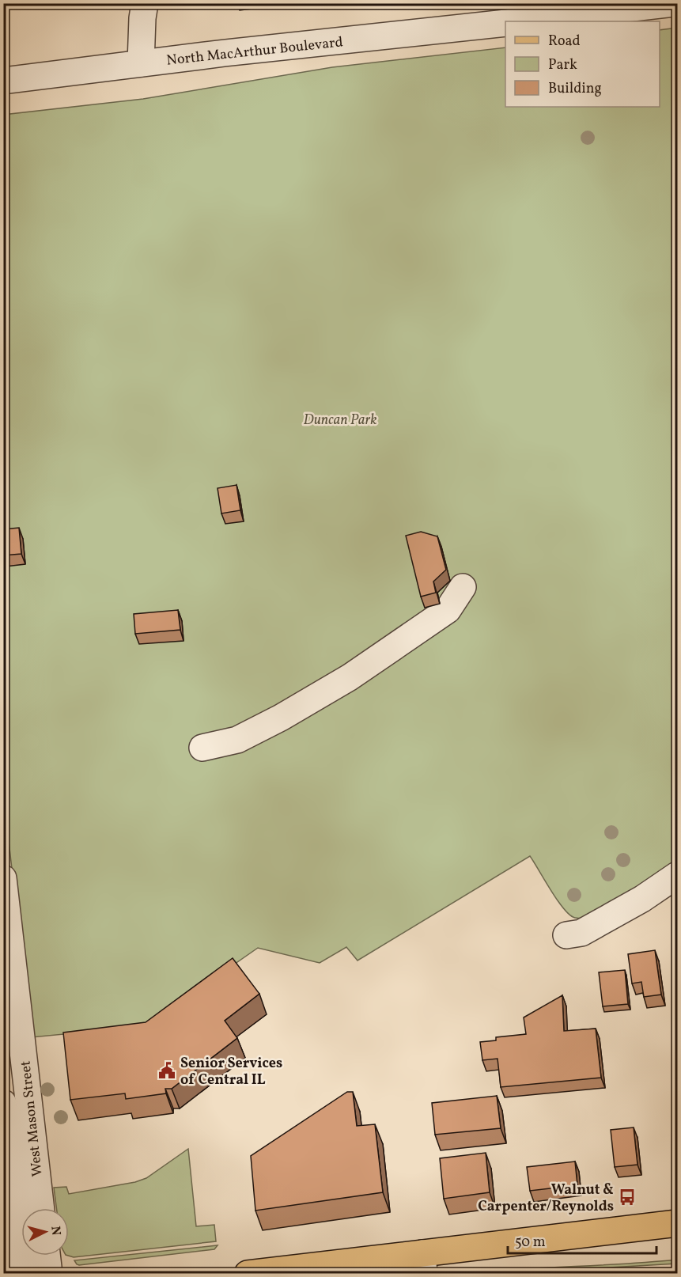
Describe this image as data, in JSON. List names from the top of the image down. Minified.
{"streets":{"street":["North MacArthur Boulevard","West Mason Street"]},"parks":["Duncan Park"],"places":{"public building":["Senior Services of Central IL"],"bus stop":["Walnut & Carpenter/Reynolds"]},"legend":["Road","Park","Building"],"scale_bar":"50 m","north":"right"}
